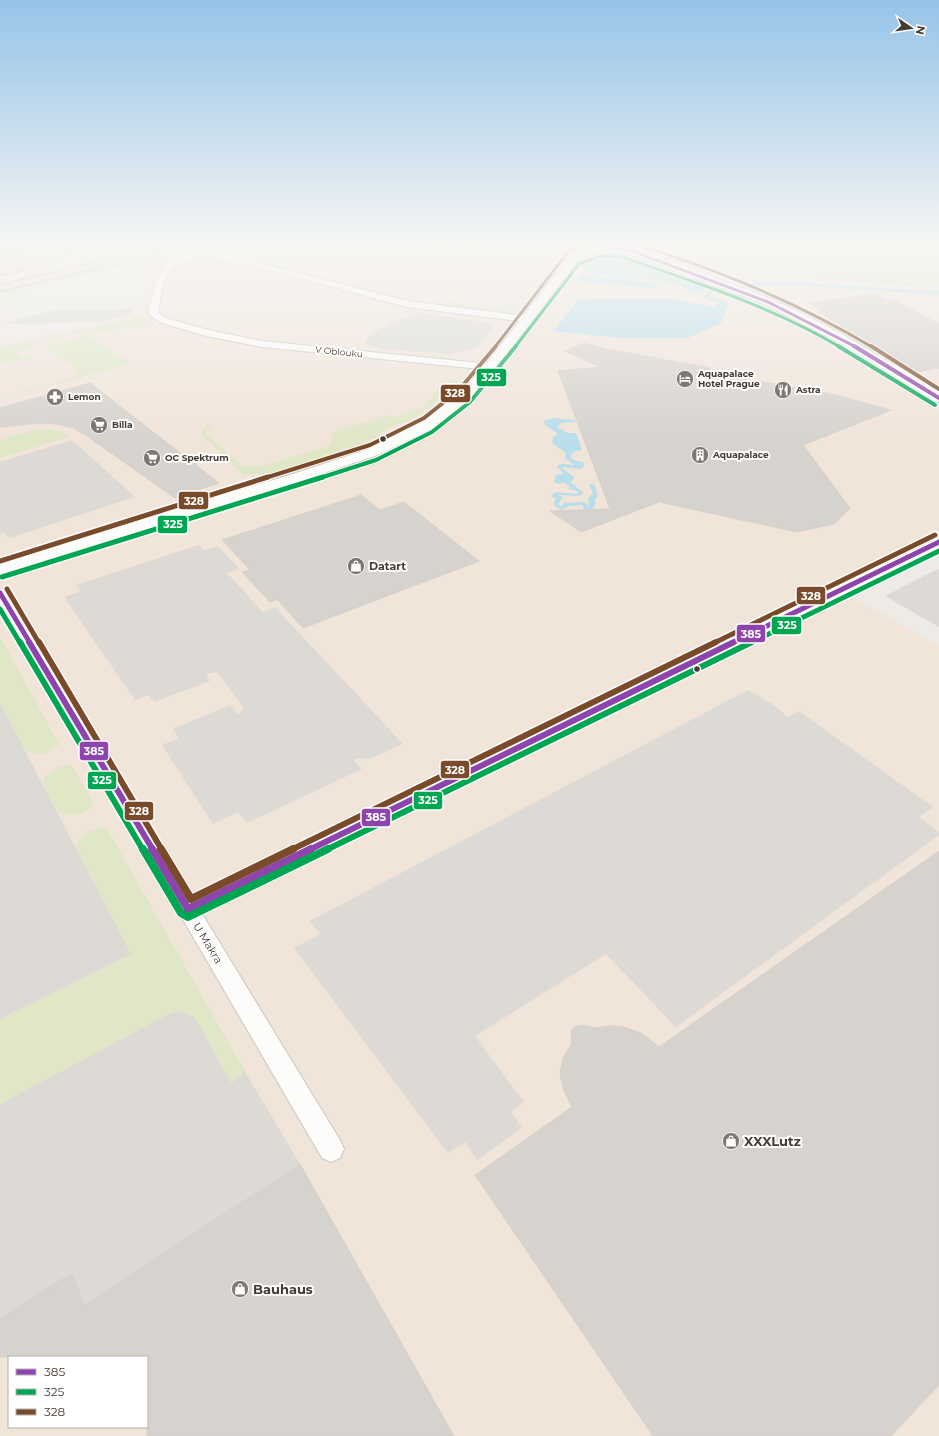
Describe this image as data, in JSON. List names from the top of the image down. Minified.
{"streets":{"street":["V Oblouku","U Makra"]},"places":{"hotel":["Aquapalace Hotel Prague"],"restaurant":["Astra"],"pharmacy":["Lemon"],"supermarket":["Billa","OC Spektrum"],"building":["Aquapalace"],"shop":["Datart","XXXLutz","Bauhaus"]},"lines":["transit line 385","transit line 325","transit line 328"],"legend":["385","325","328"],"north":"right"}
